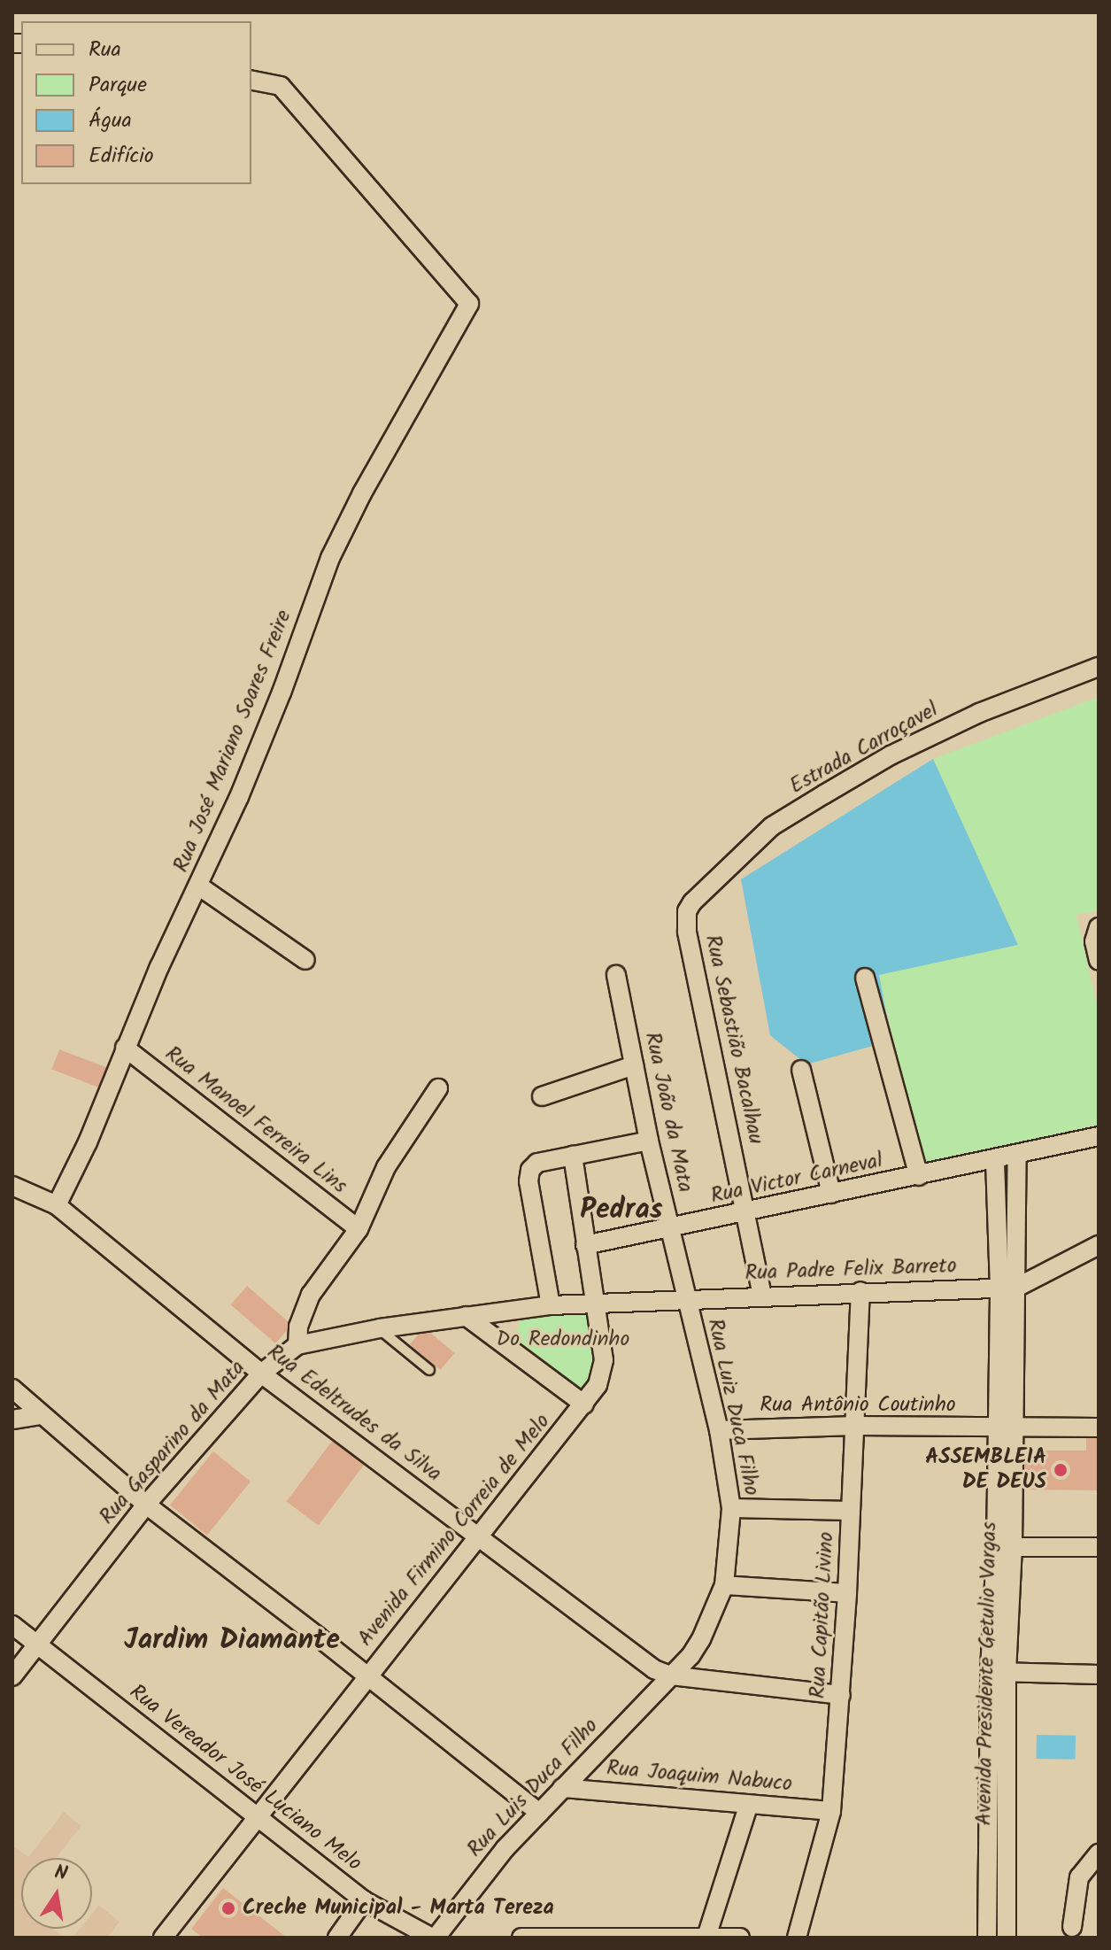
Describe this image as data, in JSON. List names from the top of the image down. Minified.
{"streets":{"street":["Rua José Mariano Soares Freire","Estrada Carroçavel","Rua Sebastião Bacalhau","Rua João da Mata","Rua Manoel Ferreira Lins","Rua Victor Carneval","Rua Padre Felix Barreto","Rua Antônio Coutinho","Rua Luiz Duca Filho","Rua Edeltrudes da Silva","Rua Gasparino da Mata","Avenida Firmino Correia de Melo","Rua Capitão Livino","Avenida Presidente Getulio Vargas","Rua Joaquim Nabuco","Rua Vereador José Luciano Melo","Rua Luis Duca Filho"]},"crossings":[["Rua José Mariano Soares Freire","Rua Manoel Ferreira Lins"],["Rua José Mariano Soares Freire","Rua Edeltrudes da Silva"],["Estrada Carroçavel","Rua Sebastião Bacalhau"],["Rua Sebastião Bacalhau","Rua Victor Carneval"],["Rua Sebastião Bacalhau","Rua Padre Felix Barreto"],["Rua João da Mata","Rua Victor Carneval"],["Rua João da Mata","Rua Padre Felix Barreto"],["Rua João da Mata","Rua Luiz Duca Filho"],["Rua Victor Carneval","Avenida Firmino Correia de Melo"],["Rua Victor Carneval","Avenida Presidente Getulio Vargas"],["Rua Padre Felix Barreto","Rua Luiz Duca Filho"],["Rua Padre Felix Barreto","Rua Gasparino da Mata"],["Rua Padre Felix Barreto","Avenida Firmino Correia de Melo"],["Rua Padre Felix Barreto","Rua Capitão Livino"],["Rua Padre Felix Barreto","Avenida Presidente Getulio Vargas"],["Rua Antônio Coutinho","Rua Luiz Duca Filho"],["Rua Antônio Coutinho","Rua Capitão Livino"],["Rua Antônio Coutinho","Avenida Presidente Getulio Vargas"],["Rua Luiz Duca Filho","Rua Edeltrudes da Silva"],["Rua Luiz Duca Filho","Rua Luis Duca Filho"],["Rua Edeltrudes da Silva","Rua Gasparino da Mata"],["Rua Edeltrudes da Silva","Avenida Firmino Correia de Melo"],["Rua Edeltrudes da Silva","Rua Luis Duca Filho"],["Rua Gasparino da Mata","Rua Vereador José Luciano Melo"],["Avenida Firmino Correia de Melo","Rua Vereador José Luciano Melo"],["Rua Capitão Livino","Rua Joaquim Nabuco"],["Rua Joaquim Nabuco","Rua Luis Duca Filho"],["Rua Vereador José Luciano Melo","Rua Luis Duca Filho"]],"districts":["Pedras","Jardim Diamante"],"parks":["Do Redondinho"],"places":["ASSEMBLEIA DE DEUS","Creche Municipal - Marta Tereza"],"legend":["Rua","Parque","Água","Edifício"],"north":"top"}
